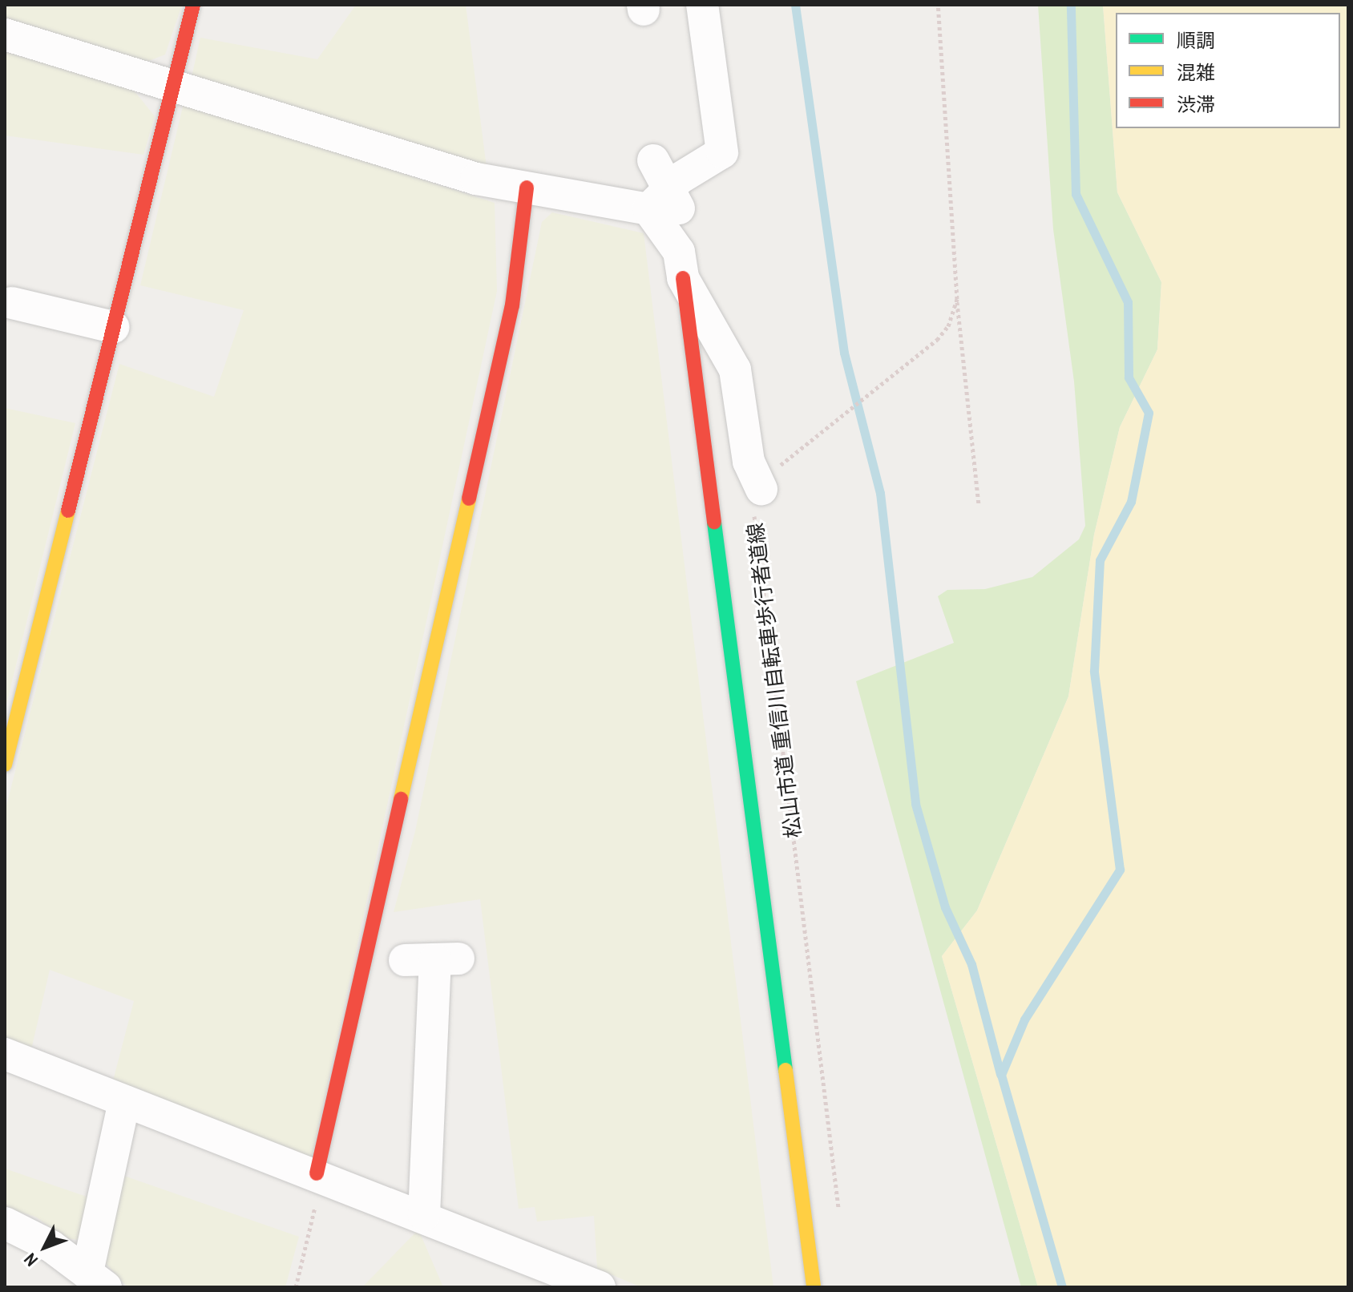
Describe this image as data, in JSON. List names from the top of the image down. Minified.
{"streets":{"path":["松山市道 重信川自転車歩行者道線"]},"legend":["順調","混雑","渋滞"],"north":"bottom left"}
